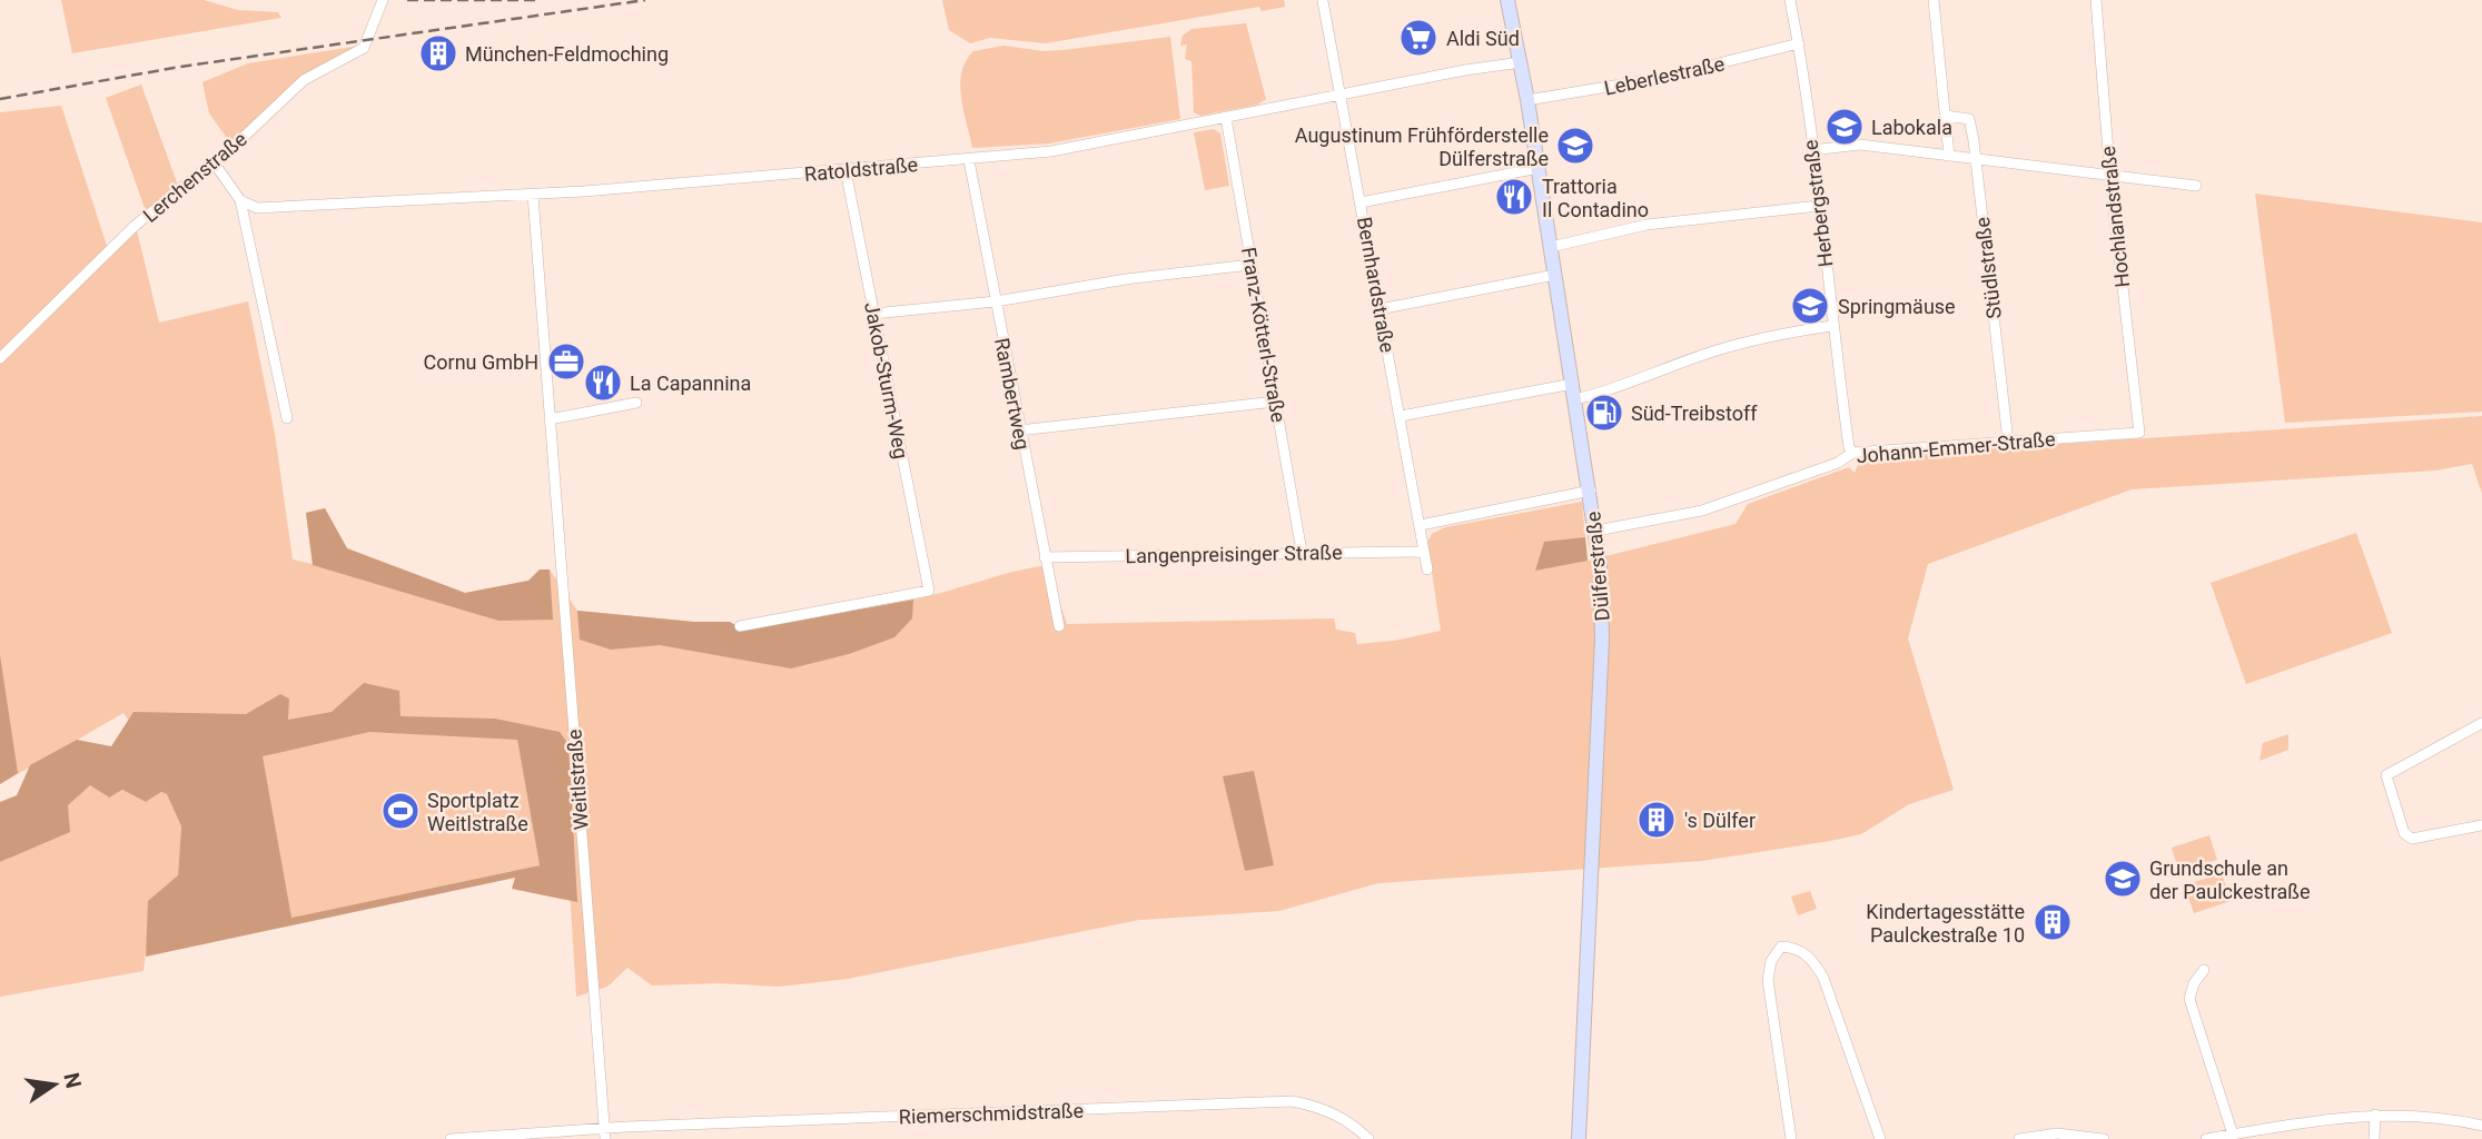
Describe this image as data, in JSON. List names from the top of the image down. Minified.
{"streets":{"main road":["Dülferstraße"],"street":["Leberlestraße","Ratoldstraße","Lerchenstraße","Herbergstraße","Hochlandstraße","Stüdlstraße","Bernhardstraße","Franz-Kötterl-Straße","Jakob-Sturm-Weg","Rambertweg","Johann-Emmer-Straße","Langenpreisinger Straße","Weitlstraße","Riemerschmidstraße"]},"crossings":[["Leberlestraße","Herbergstraße"],["Leberlestraße","Dülferstraße"],["Ratoldstraße","Bernhardstraße"],["Ratoldstraße","Franz-Kötterl-Straße"],["Ratoldstraße","Jakob-Sturm-Weg"],["Ratoldstraße","Rambertweg"],["Ratoldstraße","Dülferstraße"],["Ratoldstraße","Weitlstraße"],["Herbergstraße","Johann-Emmer-Straße"],["Hochlandstraße","Johann-Emmer-Straße"],["Stüdlstraße","Johann-Emmer-Straße"],["Bernhardstraße","Langenpreisinger Straße"],["Franz-Kötterl-Straße","Langenpreisinger Straße"],["Rambertweg","Langenpreisinger Straße"],["Johann-Emmer-Straße","Dülferstraße"],["Weitlstraße","Riemerschmidstraße"]],"places":{"supermarket":["Aldi Süd"],"building":["München-Feldmoching","'s Dülfer","Kindertagesstätte Paulckestraße 10"],"school or university":["Labokala","Augustinum Frühförderstelle Dülferstraße","Springmäuse","Grundschule an der Paulckestraße"],"restaurant":["Trattoria Il Contadino","La Capannina"],"office":["Cornu GmbH"],"fuel station":["Süd-Treibstoff"],"sports":["Sportplatz Weitlstraße"]},"north":"right"}
